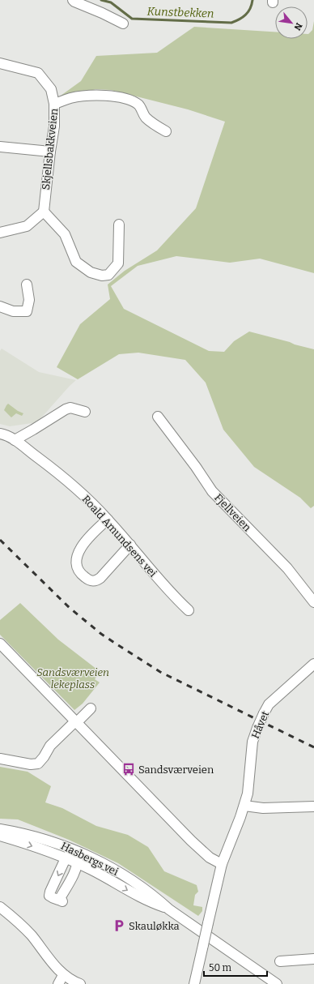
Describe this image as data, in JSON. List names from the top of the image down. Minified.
{"streets":{"street":["Skjellsbakkveien","Fjellveien","Roald Amundsens vei","Håvet","Hasbergs vei"]},"water":["Kunstbekken"],"parks":["Sandsværveien lekeplass"],"places":{"bus stop":["Sandsværveien"],"parking":["Skauløkka"]},"scale_bar":"50 m","north":"bottom right"}
